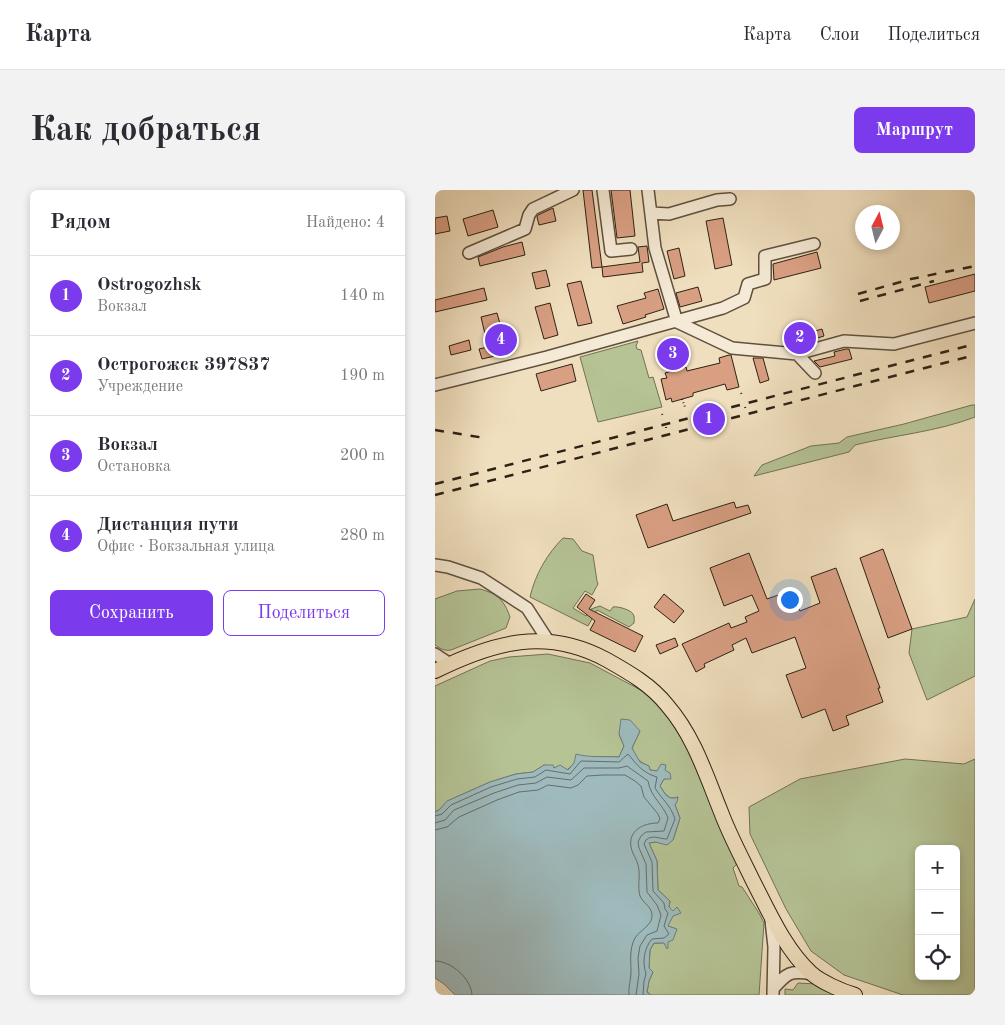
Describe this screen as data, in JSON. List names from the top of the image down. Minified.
{"north":"top","page":{"header":"Карта","nav":["Карта","Слои","Поделиться"],"buttons":["Маршрут",["Сохранить","Поделиться"]],"title":"Как добраться","heading":["Рядом","Найдено: 4"],"list":[{"mark":"1","name":"Ostrogozhsk","note":"Вокзал","value":"140 m"},{"mark":"2","name":"Острогожск 397837","note":"Учреждение","value":"190 m"},{"mark":"3","name":"Вокзал","note":"Остановка","value":"200 m"},{"mark":"4","name":"Дистанция пути","note":"Офис · Вокзальная улица","value":"280 m"}],"pins":["2","4","3","1"],"map_buttons":["+","−"]}}
